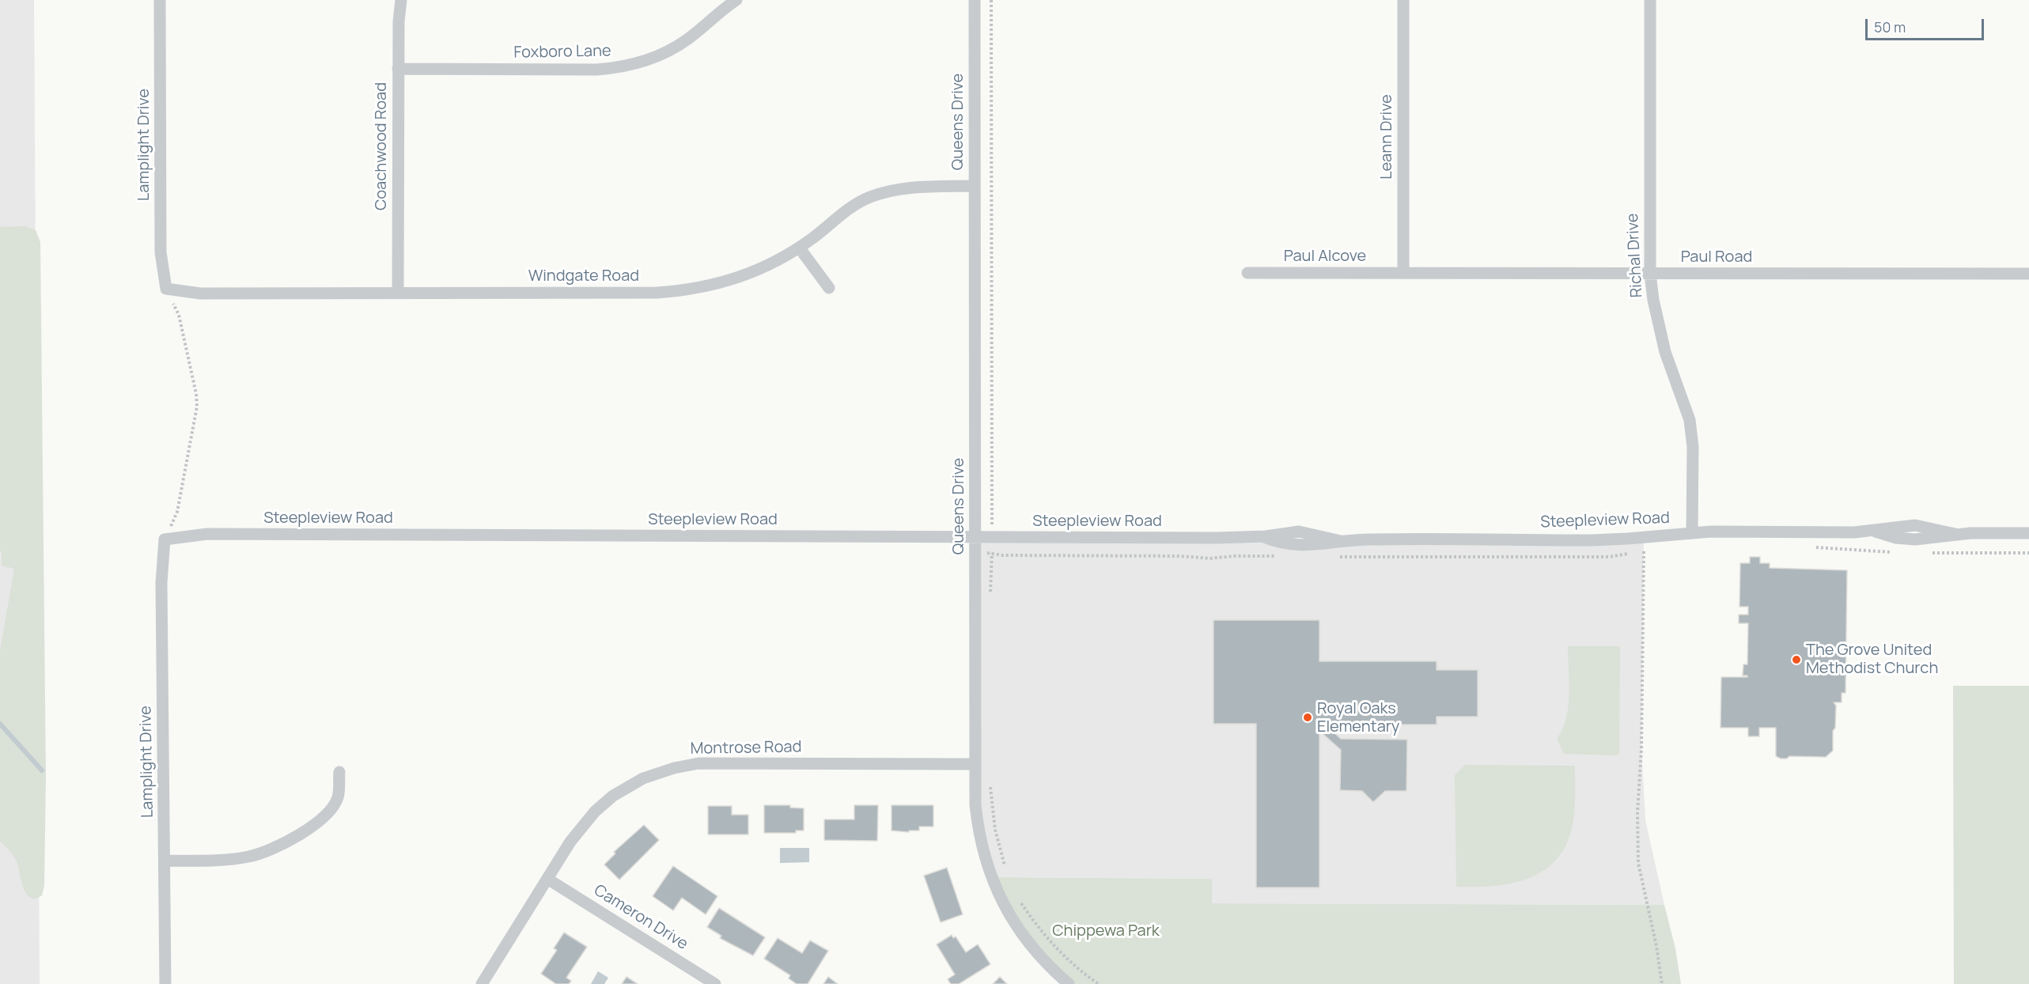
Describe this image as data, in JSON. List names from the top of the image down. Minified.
{"streets":{"street":["Foxboro Lane","Queens Drive","Leann Drive","Lamplight Drive","Coachwood Road","Richal Drive","Paul Alcove","Paul Road","Windgate Road","Steepleview Road","Montrose Road","Cameron Drive"]},"crossings":[["Foxboro Lane","Coachwood Road"],["Queens Drive","Windgate Road"],["Queens Drive","Steepleview Road"],["Queens Drive","Montrose Road"],["Leann Drive","Paul Alcove"],["Leann Drive","Paul Road"],["Lamplight Drive","Windgate Road"],["Lamplight Drive","Steepleview Road"],["Coachwood Road","Windgate Road"],["Richal Drive","Paul Road"],["Richal Drive","Steepleview Road"],["Paul Alcove","Paul Road"],["Montrose Road","Cameron Drive"]],"parks":["Chippewa Park"],"places":["The Grove United Methodist Church","Royal Oaks Elementary"],"scale_bar":"50 m"}
